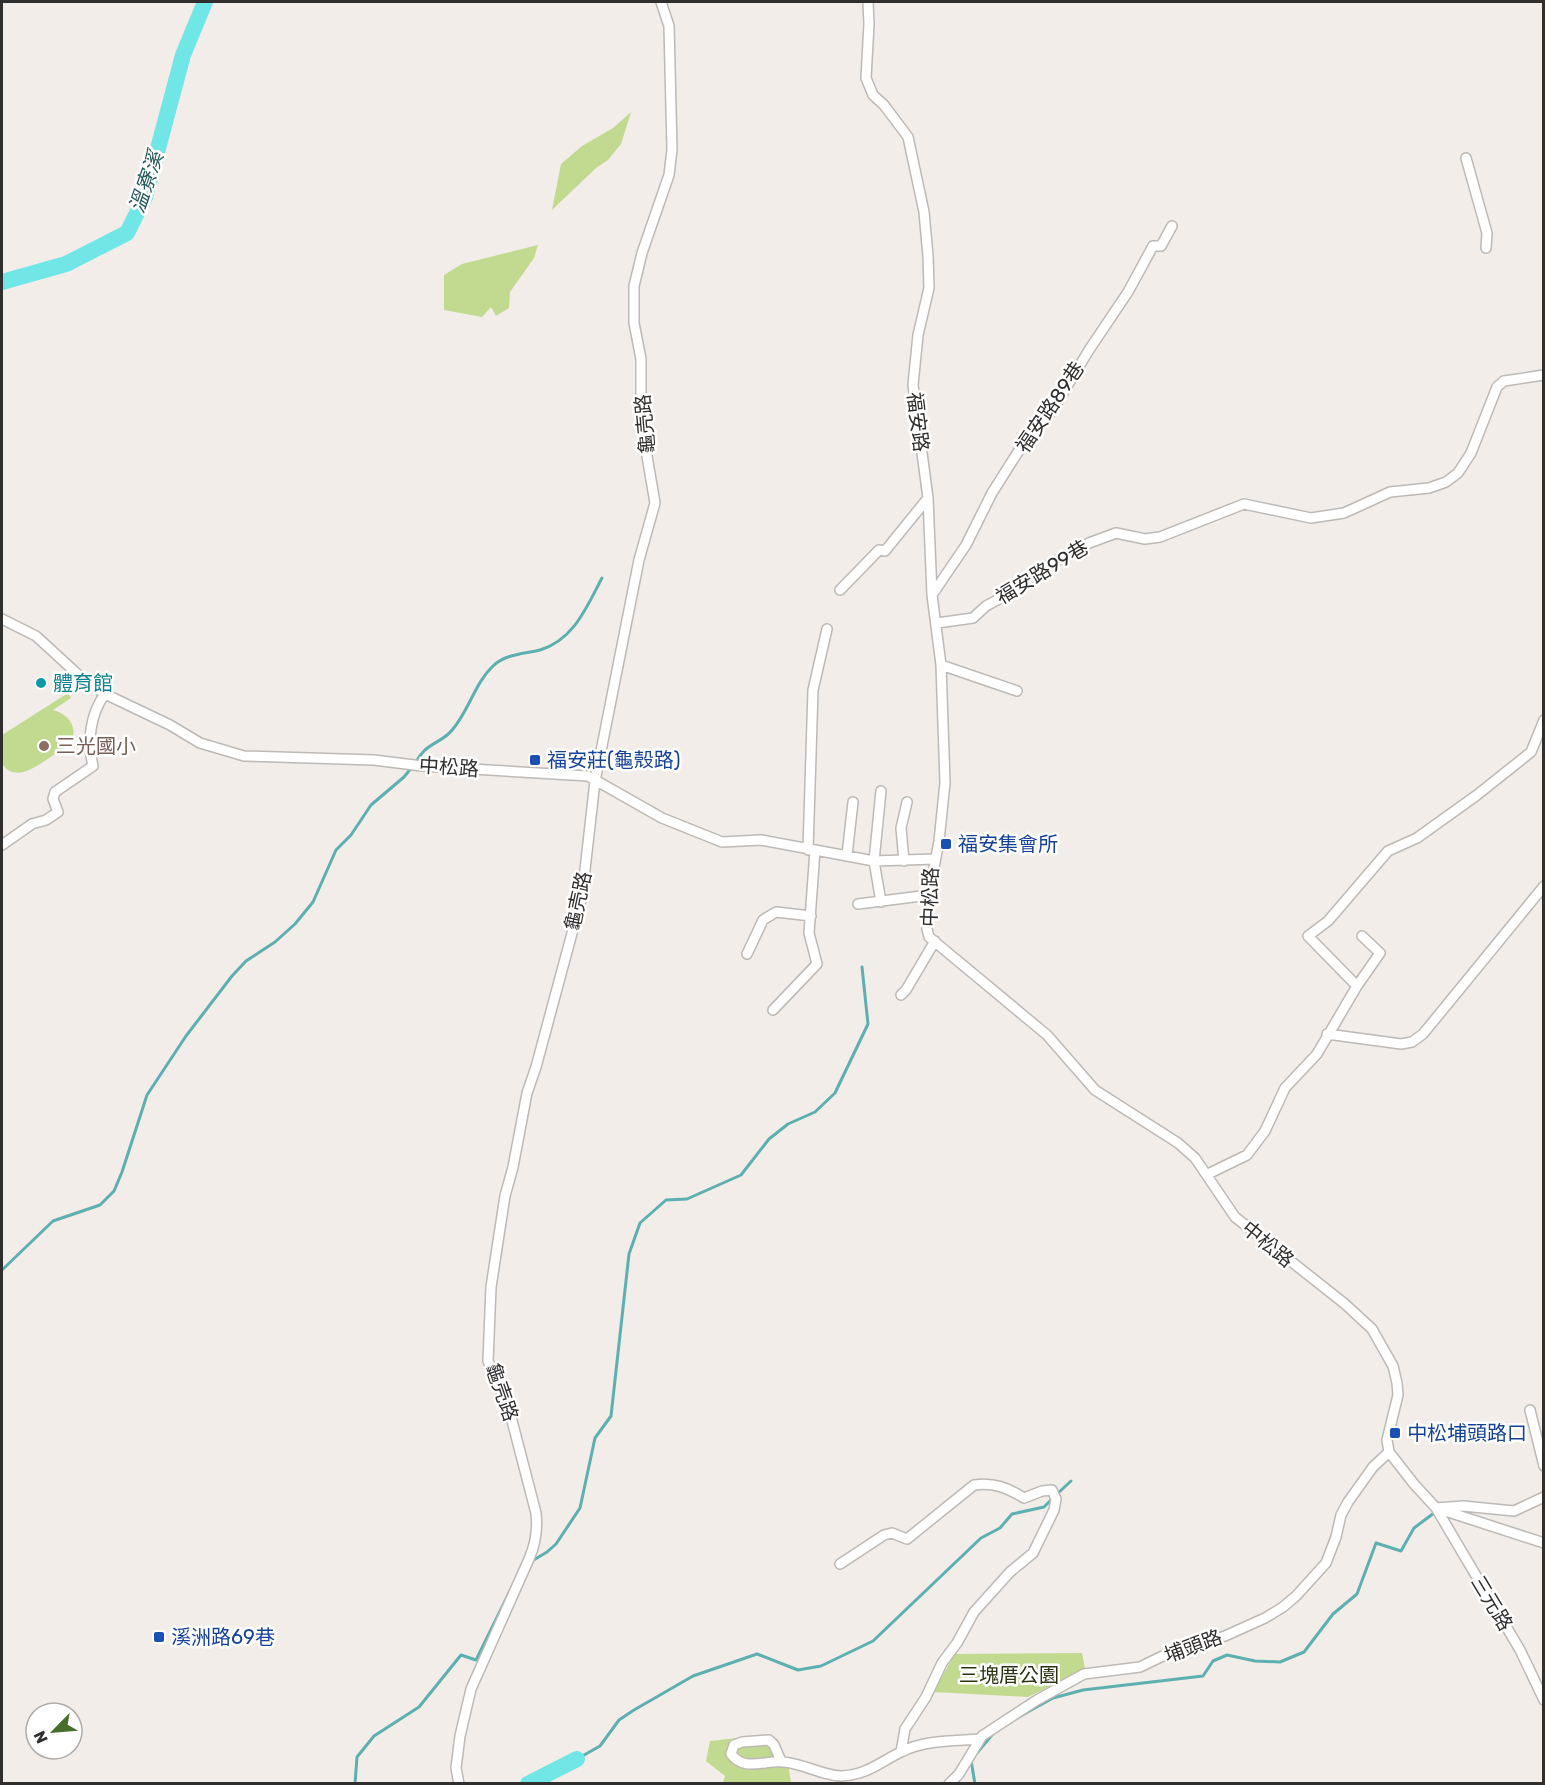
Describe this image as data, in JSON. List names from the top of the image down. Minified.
{"streets":{"street":["福安路89巷","福安路","龜壳路","福安路99巷","中松路","三元路","埔頭路"]},"crossings":[["福安路89巷","福安路"],["福安路","福安路99巷"],["福安路","中松路"],["龜壳路","中松路"],["中松路","埔頭路"]],"water":["溫寮溪"],"parks":["三塊厝公園"],"places":{"other":["體育館","三光國小"],"transit":["福安莊(龜殼路)","福安集會所","中松埔頭路口","溪洲路69巷"]},"north":"bottom left"}
